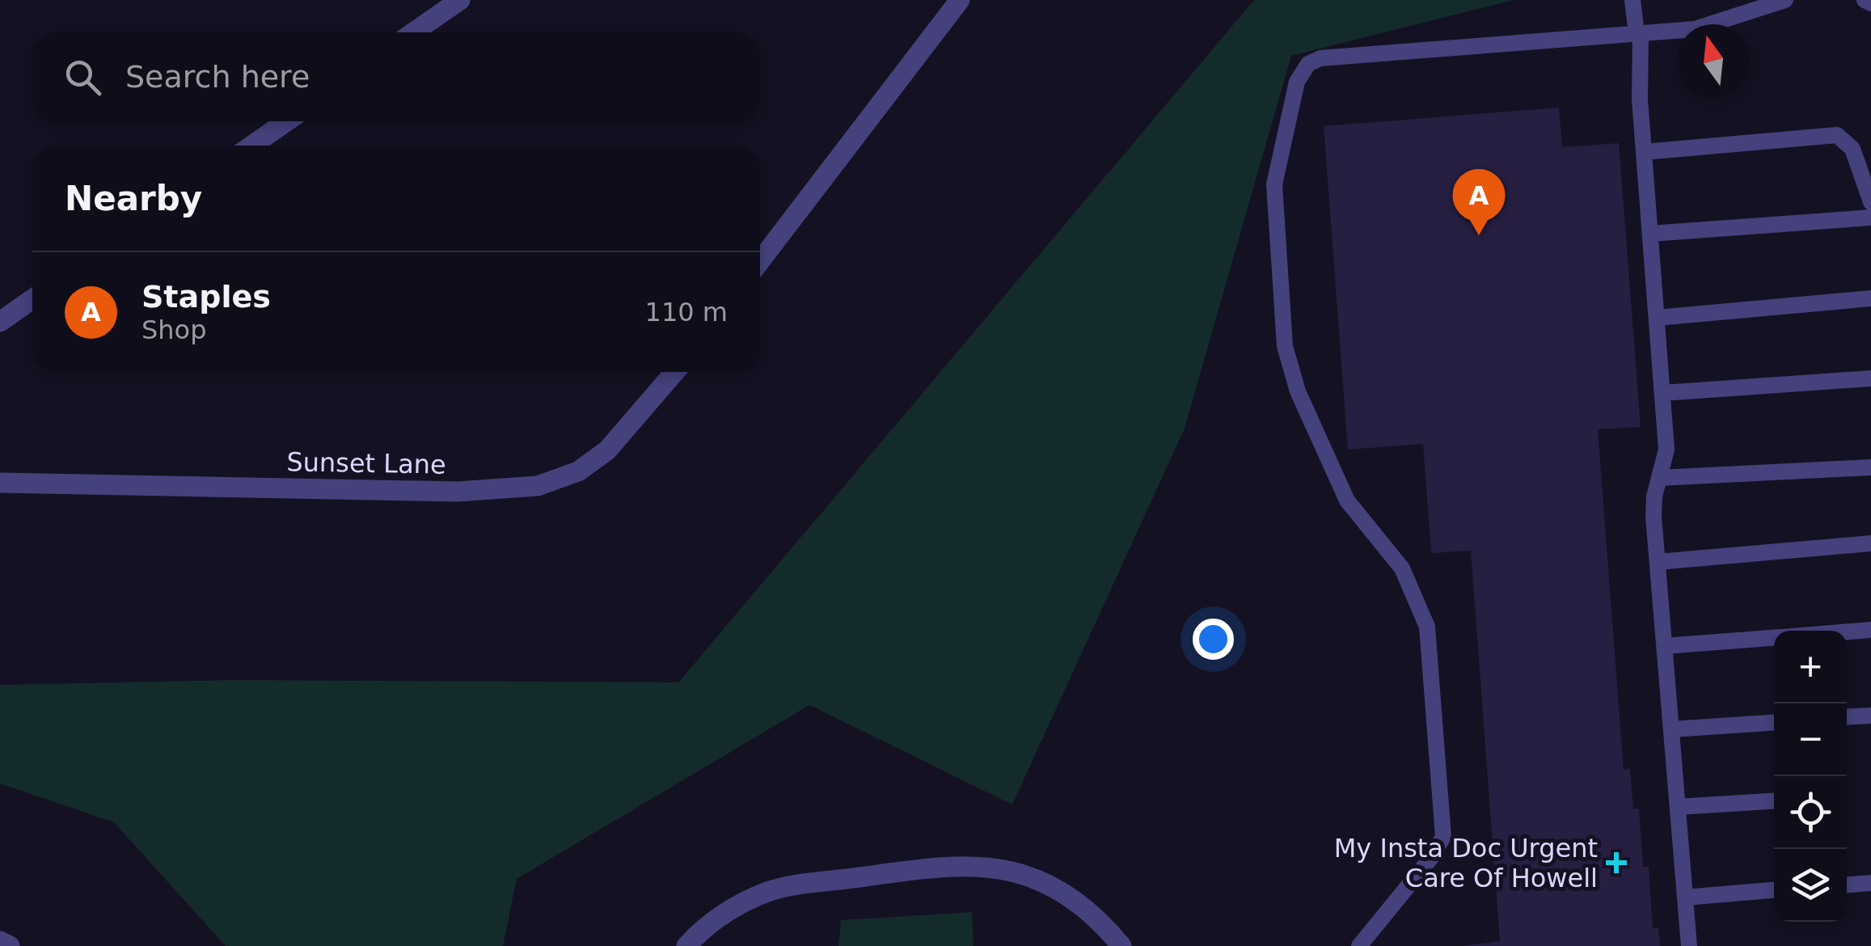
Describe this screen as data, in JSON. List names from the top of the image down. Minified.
{"streets":{"street":["Sunset Lane"]},"places":{"health":["My Insta Doc Urgent Care Of Howell"]},"north":"top","page":{"search":"Search here","heading":"Nearby","pins":"A","list":[{"mark":"A","name":"Staples","note":"Shop","value":"110 m"}],"map_buttons":["+","−"]}}
